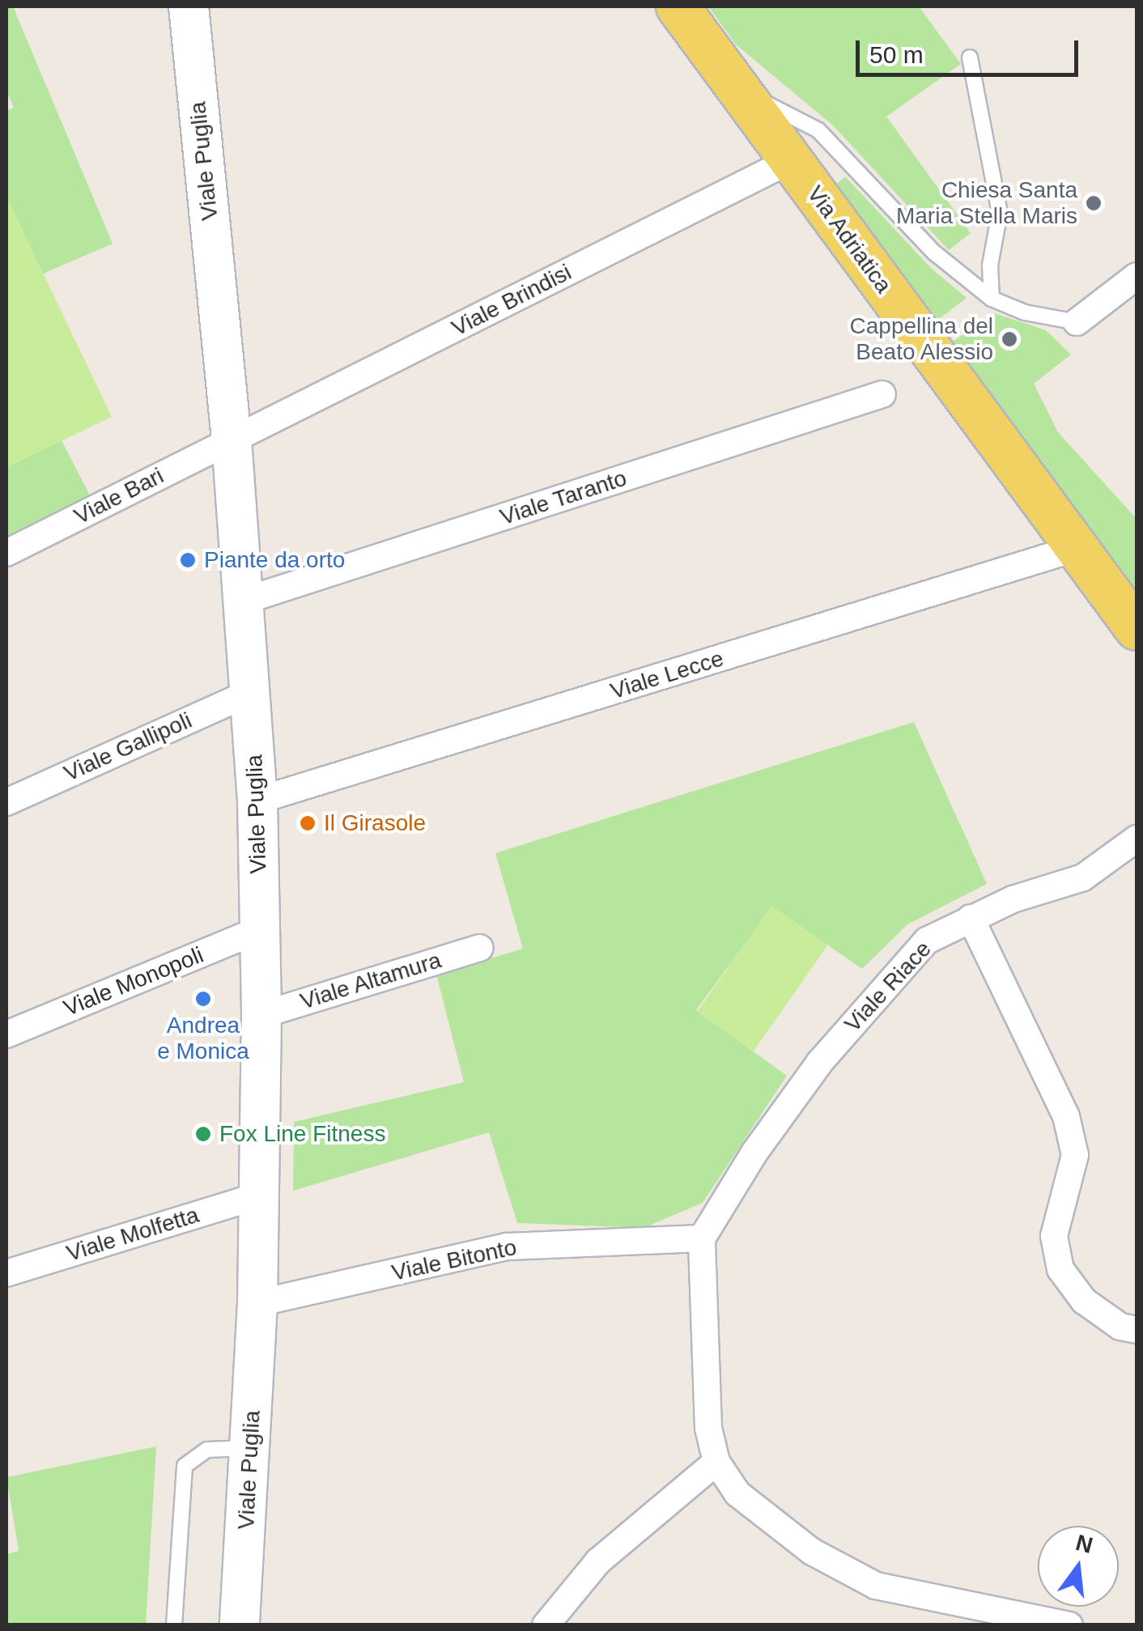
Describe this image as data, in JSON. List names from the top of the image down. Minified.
{"streets":{"main road":["Viale Puglia","Via Adriatica"],"street":["Viale Brindisi","Viale Bari","Viale Taranto","Viale Lecce","Viale Gallipoli","Viale Altamura","Viale Monopoli","Viale Riace","Viale Molfetta","Viale Bitonto"]},"crossings":[["Viale Puglia","Viale Brindisi"],["Viale Puglia","Viale Bari"],["Viale Puglia","Viale Taranto"],["Viale Puglia","Viale Lecce"],["Viale Puglia","Viale Gallipoli"],["Viale Puglia","Viale Altamura"],["Viale Puglia","Viale Monopoli"],["Viale Puglia","Viale Molfetta"],["Viale Puglia","Viale Bitonto"],["Via Adriatica","Viale Brindisi"],["Via Adriatica","Viale Lecce"],["Viale Brindisi","Viale Bari"],["Viale Riace","Viale Bitonto"]],"places":["Chiesa Santa Maria Stella Maris","Cappellina del Beato Alessio","Piante da orto","Il Girasole","Andrea e Monica","Fox Line Fitness"],"scale_bar":"50 m","north":"top"}
